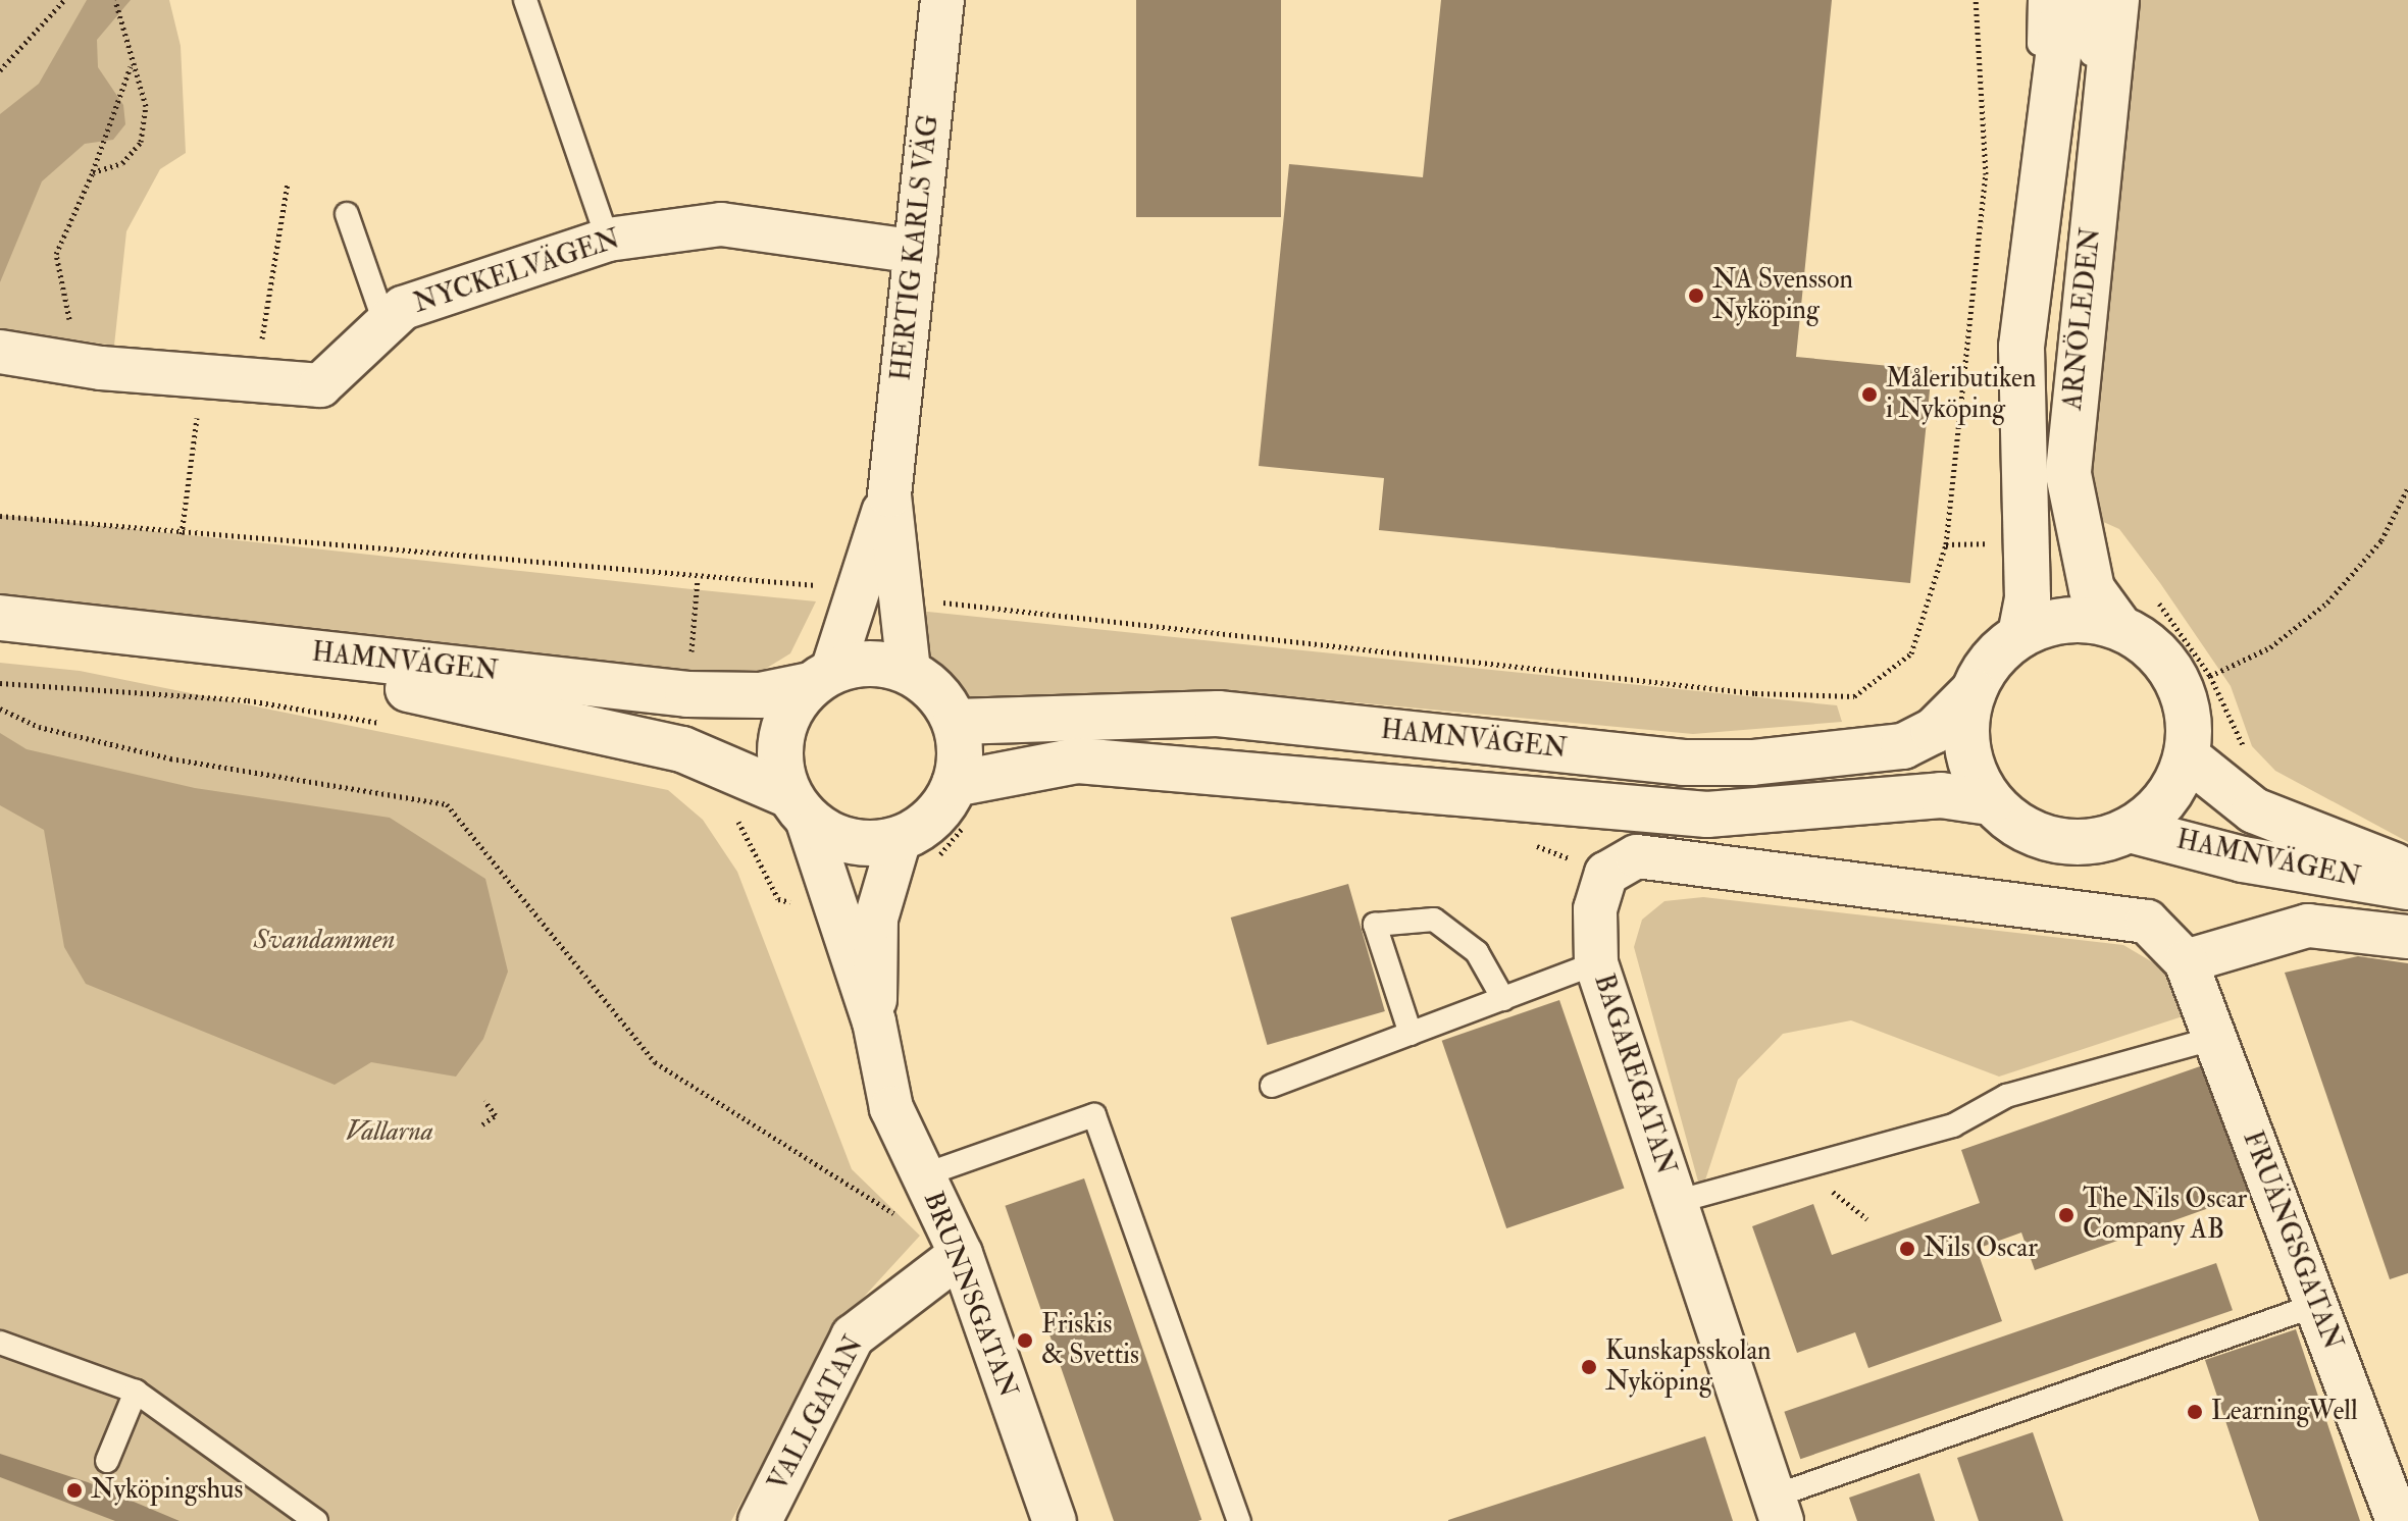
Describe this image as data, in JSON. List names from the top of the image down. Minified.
{"streets":{"main road":["ARNÖLEDEN","HAMNVÄGEN"],"street":["HERTIG KARLS VÄG","NYCKELVÄGEN","BAGAREGATAN","FRUÄNGSGATAN","BRUNNSGATAN","VALLGATAN"]},"crossings":[["HERTIG KARLS VÄG","NYCKELVÄGEN"],["HERTIG KARLS VÄG","HAMNVÄGEN"],["HERTIG KARLS VÄG","BRUNNSGATAN"],["ARNÖLEDEN","HAMNVÄGEN"],["HAMNVÄGEN","BRUNNSGATAN"],["BRUNNSGATAN","VALLGATAN"]],"water":["Svandammen"],"parks":["Vallarna"],"places":["NA Svensson Nyköping","Måleributiken i Nyköping","The Nils Oscar Company AB","Nils Oscar","Friskis & Svettis","Kunskapsskolan Nyköping","LearningWell","Nyköpingshus"]}
